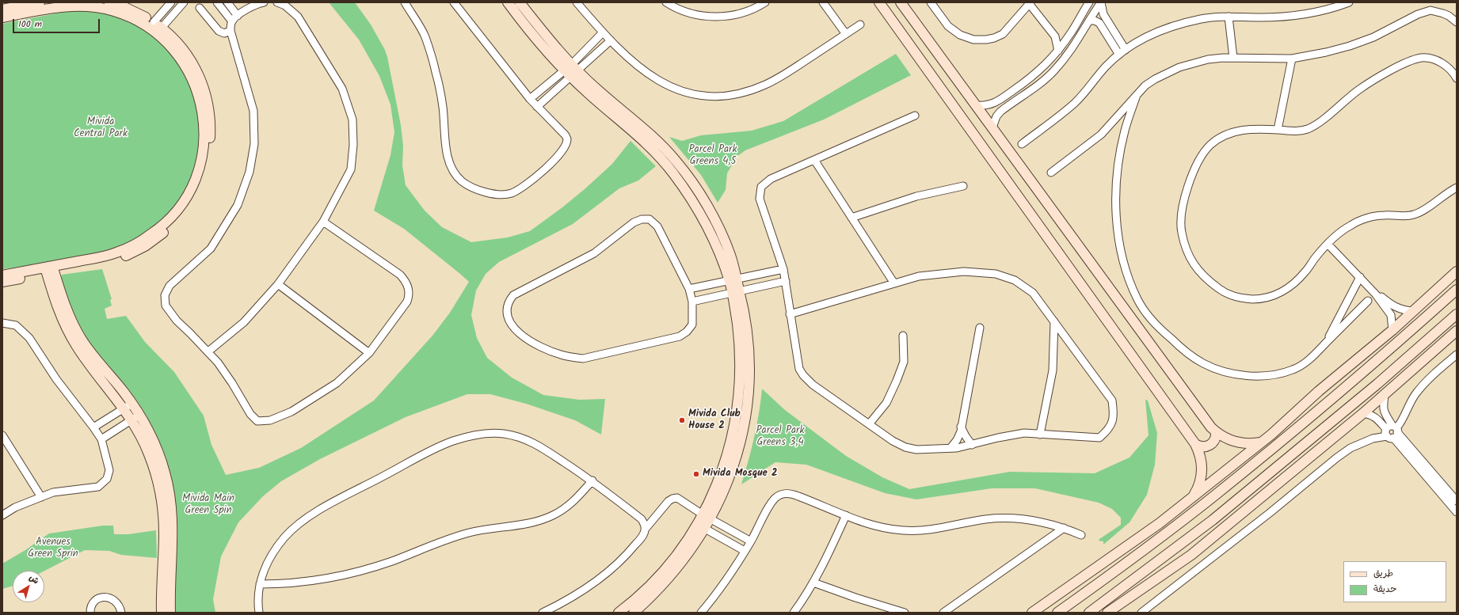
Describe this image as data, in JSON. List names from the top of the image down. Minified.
{"parks":["Mivida Central Park","Parcel Park Greens 4,5","Parcel Park Greens 3,4","Mivida Main Green Spin","Avenues Green Sprin"],"places":["Mivida Club House 2","Mivida Mosque 2"],"legend":["طريق","حديقة"],"scale_bar":"100 m","north":"top right"}
